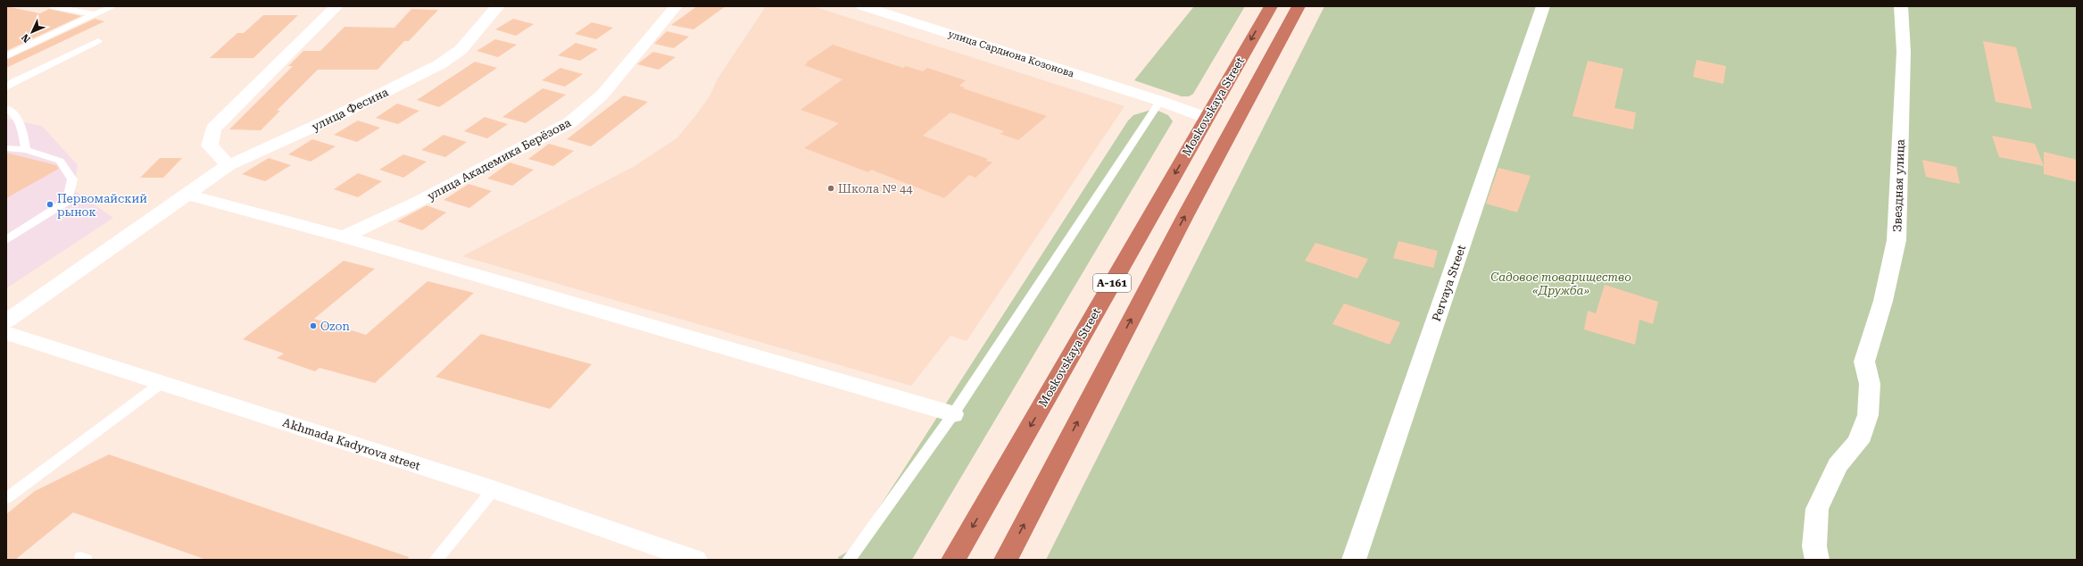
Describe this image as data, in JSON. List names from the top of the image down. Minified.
{"streets":{"highway":["Moskovskaya Street","А-161"],"street":["улица Сардиона Козонова","улица Фесина","улица Академика Берёзова","Звездная улица","Pervaya Street","Akhmada Kadyrova street"]},"crossings":[["улица Сардиона Козонова","Moskovskaya Street"]],"parks":["Садовое товарищество «Дружба»"],"places":["Школа № 44","Первомайский рынок","Ozon"],"north":"bottom left"}
